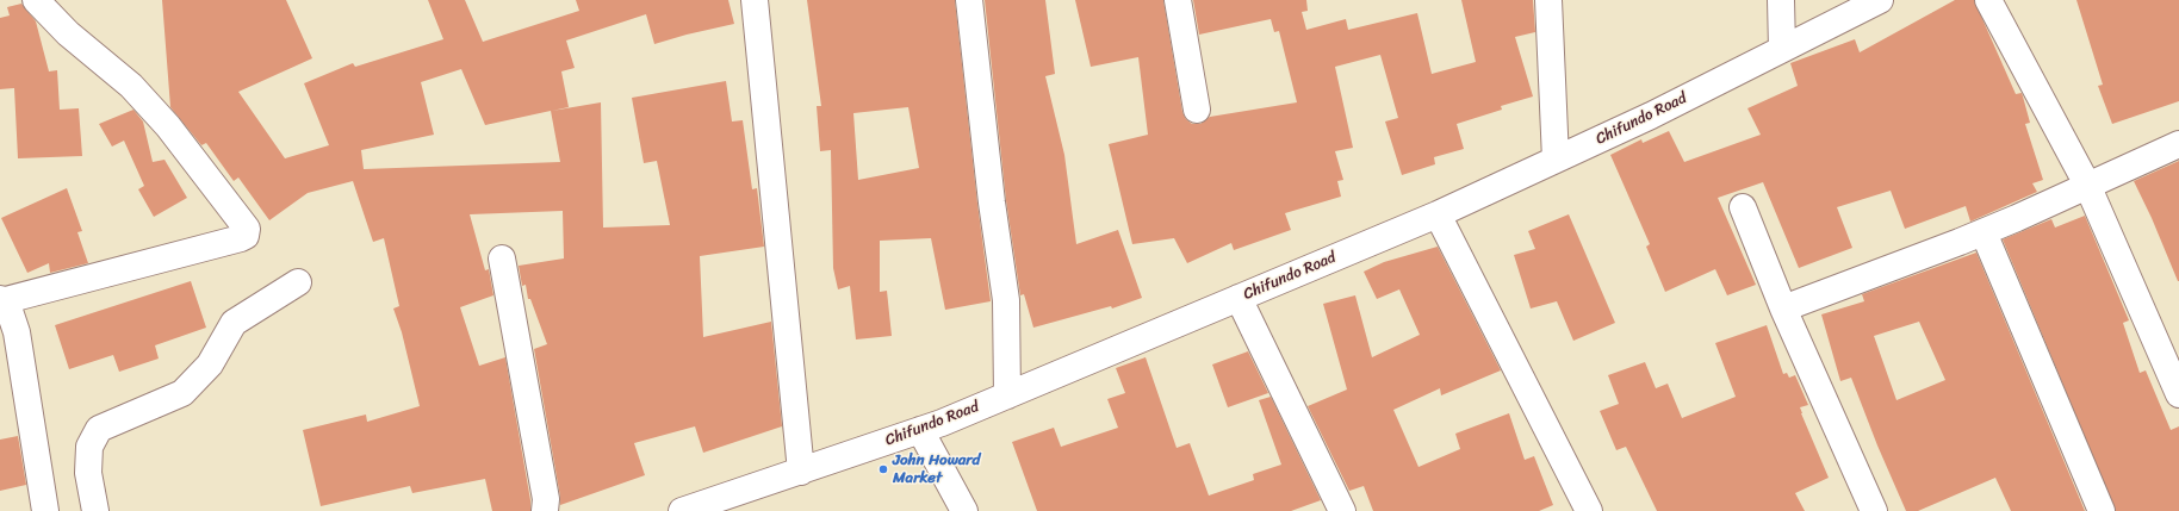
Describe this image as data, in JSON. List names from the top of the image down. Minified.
{"streets":{"street":["Chifundo Road"]},"places":["John Howard Market"]}
